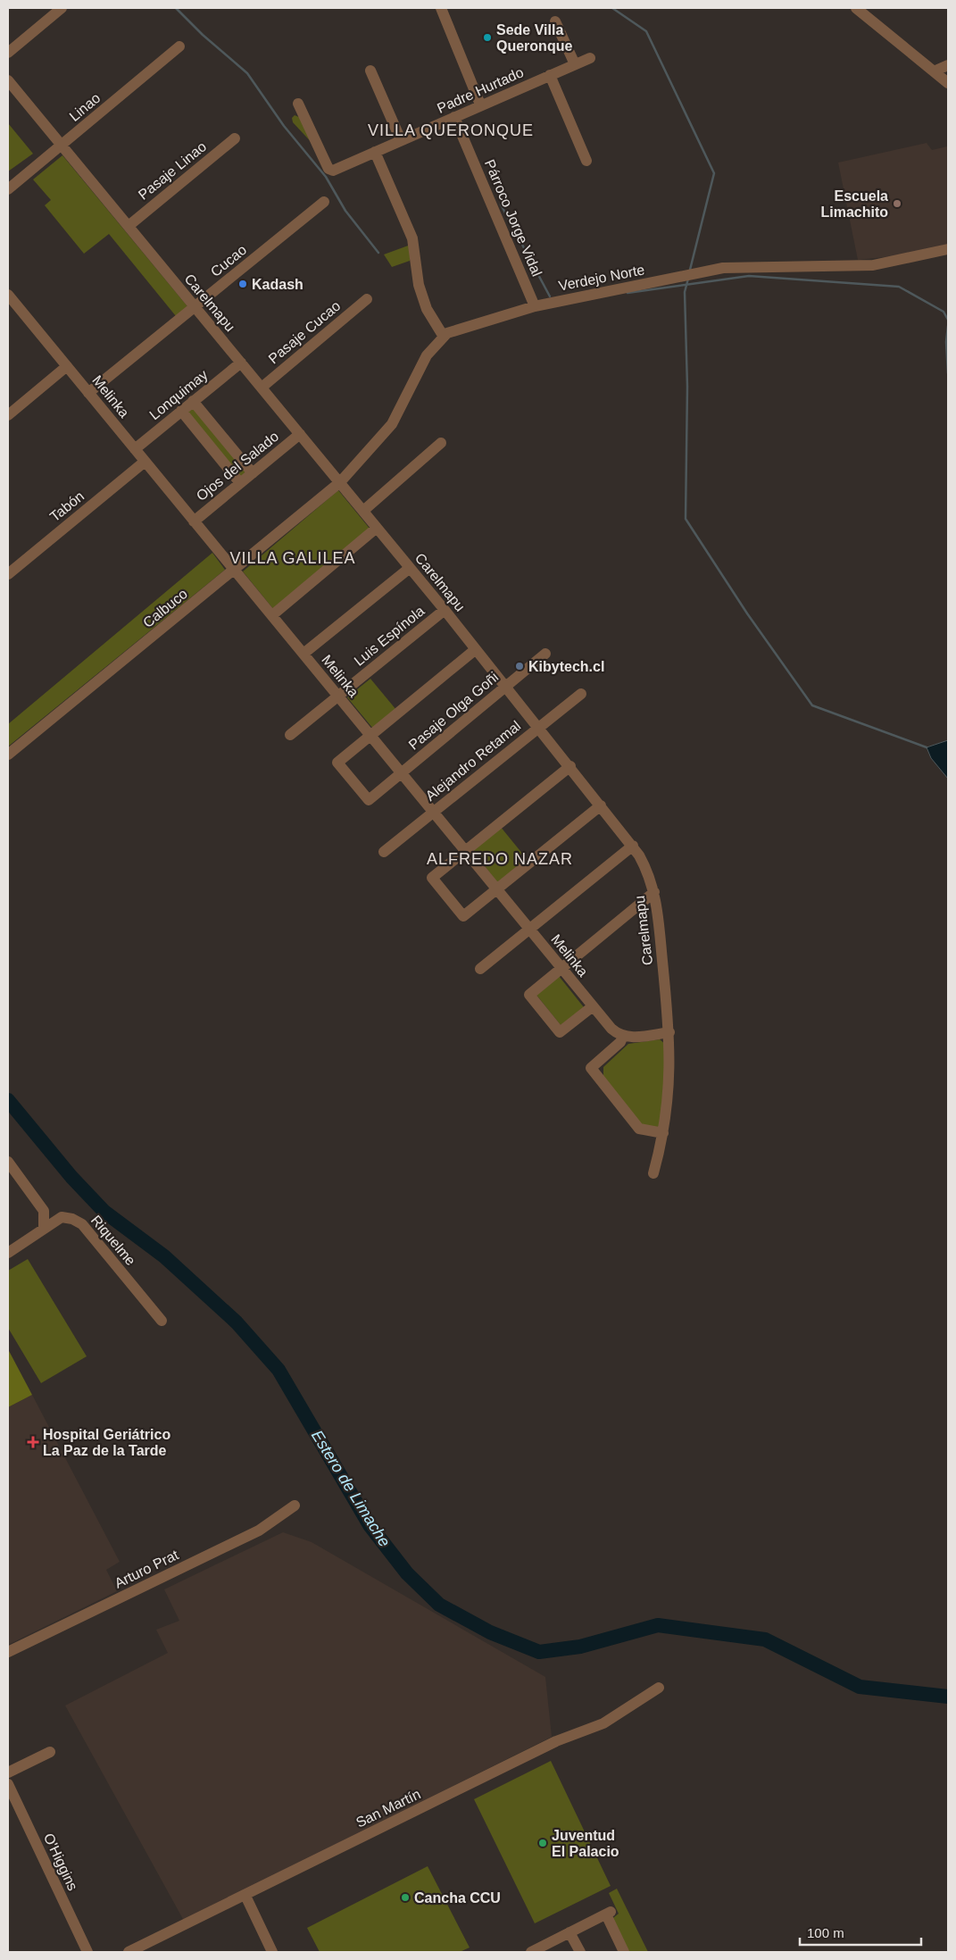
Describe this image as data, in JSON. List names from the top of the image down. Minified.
{"streets":{"street":["Padre Hurtado","Linao","Pasaje Linao","Párroco Jorge Vidal","Cucao","Verdejo Norte","Carelmapu","Pasaje Cucao","Lonquimay","Melinka","Ojos del Salado","Tabón","Calbuco","Luis Espínola","Pasaje Olga Goñi","Alejandro Retamal","Riquelme","Arturo Prat","San Martín","O'Higgins"]},"crossings":[["Padre Hurtado","Párroco Jorge Vidal"],["Linao","Carelmapu"],["Pasaje Linao","Carelmapu"],["Párroco Jorge Vidal","Verdejo Norte"],["Cucao","Carelmapu"],["Cucao","Melinka"],["Verdejo Norte","Carelmapu"],["Verdejo Norte","Calbuco"],["Carelmapu","Pasaje Cucao"],["Carelmapu","Lonquimay"],["Carelmapu","Ojos del Salado"],["Carelmapu","Calbuco"],["Carelmapu","Luis Espínola"],["Carelmapu","Pasaje Olga Goñi"],["Carelmapu","Alejandro Retamal"],["Lonquimay","Melinka"],["Melinka","Ojos del Salado"],["Melinka","Tabón"],["Melinka","Calbuco"],["Melinka","Luis Espínola"],["Melinka","Pasaje Olga Goñi"],["Melinka","Alejandro Retamal"]],"districts":["VILLA QUERONQUE","VILLA GALILEA","ALFREDO NAZAR"],"water":["Estero de Limache"],"places":{"other":["Sede Villa Queronque","Escuela Limachito","Kadash","Kibytech.cl","Juventud El Palacio","Cancha CCU"],"health":["Hospital Geriátrico La Paz de la Tarde"]},"scale_bar":"100 m"}
